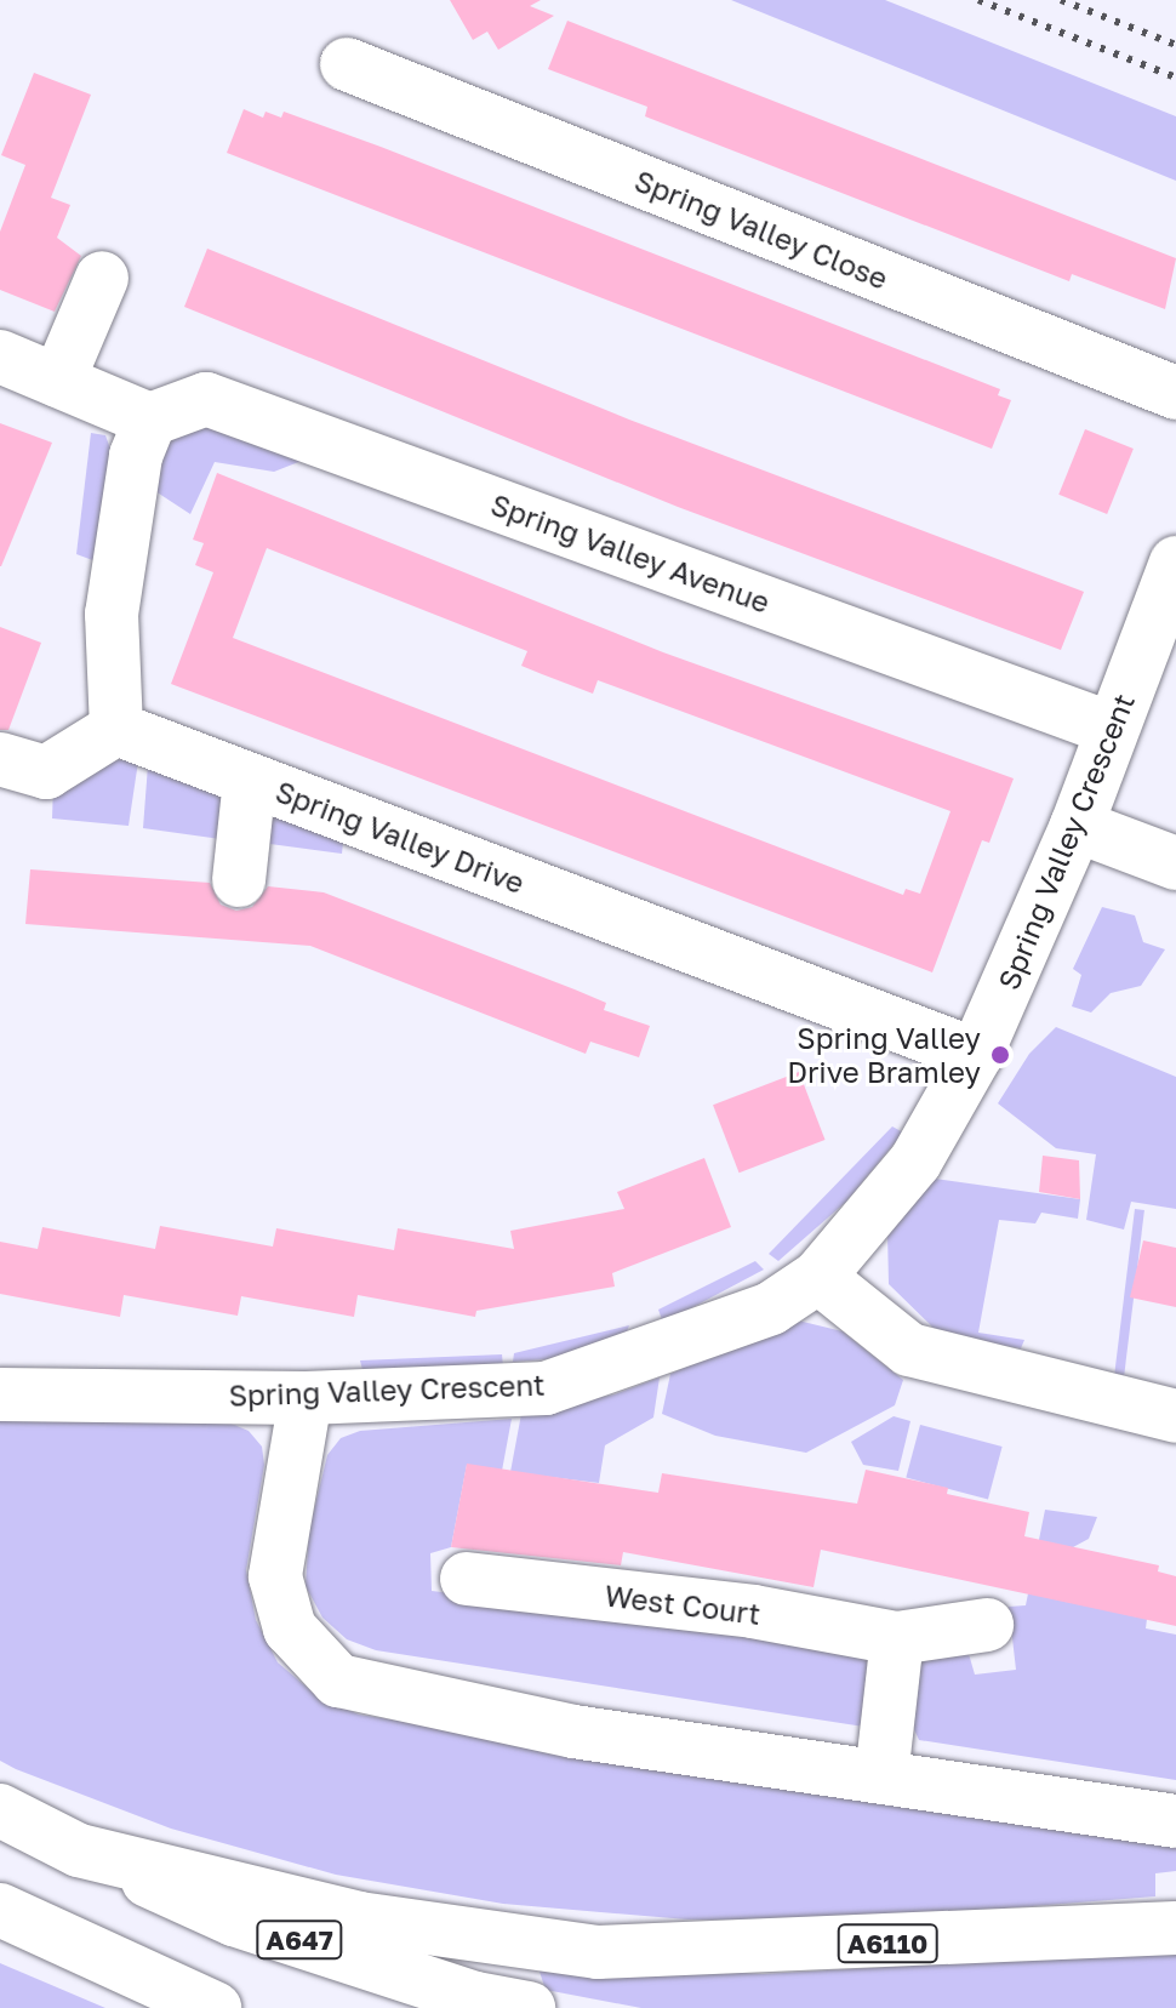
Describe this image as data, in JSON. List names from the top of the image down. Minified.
{"streets":{"main road":["Spring Valley Close","Spring Valley Avenue","Spring Valley Drive","Spring Valley Crescent","West Court","A647","A6110"]},"crossings":[["Spring Valley Avenue","Spring Valley Crescent"],["Spring Valley Drive","Spring Valley Crescent"],["A647","A6110"]],"places":["Spring Valley Drive Bramley"]}
